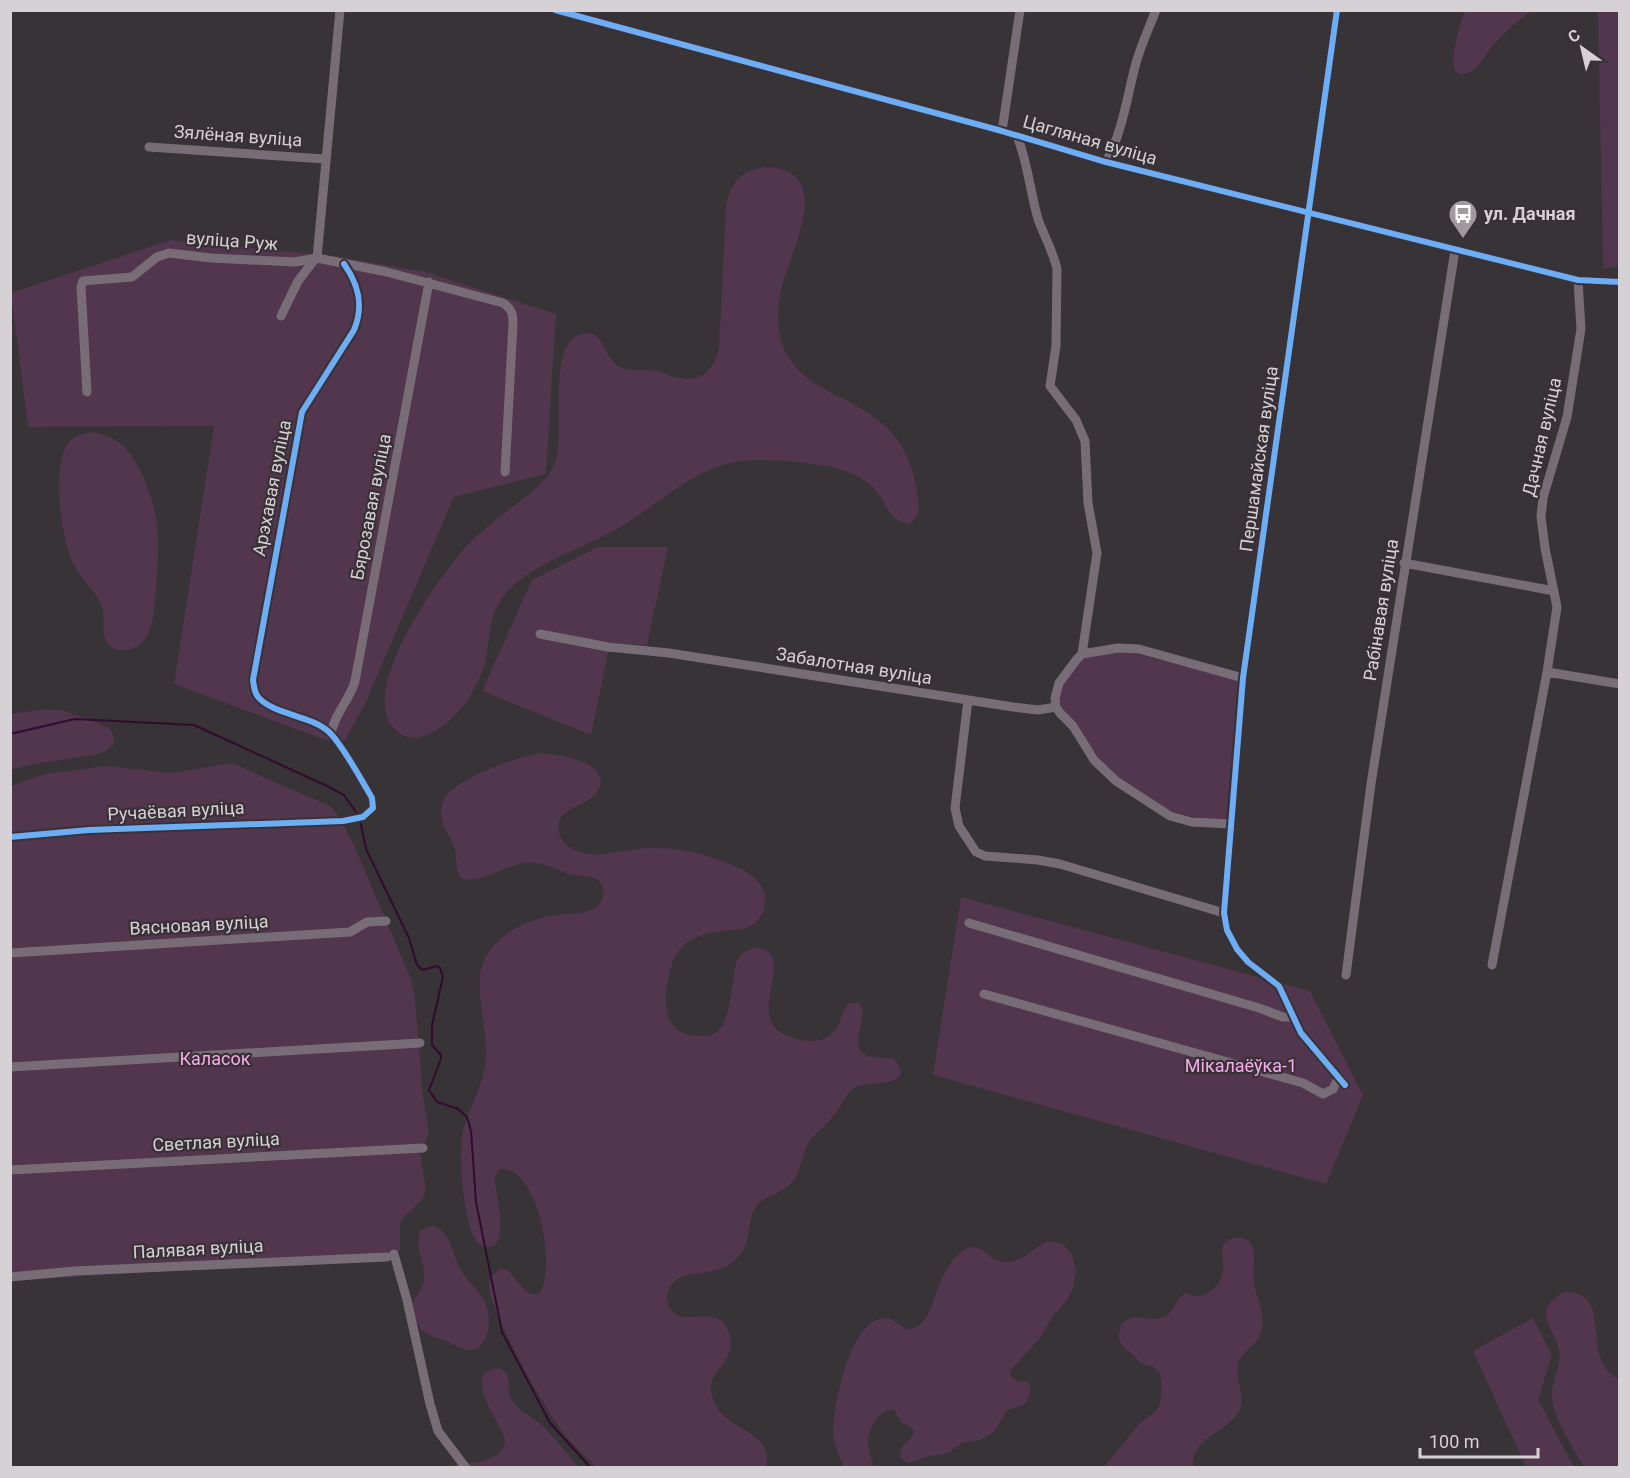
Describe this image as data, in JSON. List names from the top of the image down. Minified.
{"streets":{"street":["Зялёная вуліца","Цагляная вуліца","вуліца Руж","Дачная вуліца","Першамайская вуліца","Арэхавая вуліца","Бярозавая вуліца","Рабінавая вуліца","Забалотная вуліца","Ручаёвая вуліца","Вясновая вуліца","Светлая вуліца","Палявая вуліца"]},"crossings":[["Цагляная вуліца","Дачная вуліца"],["Цагляная вуліца","Першамайская вуліца"],["Цагляная вуліца","Рабінавая вуліца"],["Арэхавая вуліца","Бярозавая вуліца"],["Арэхавая вуліца","Ручаёвая вуліца"],["Бярозавая вуліца","Ручаёвая вуліца"]],"parks":["Каласок","Мікалаёўка-1"],"places":{"bus stop":["ул. Дачная"]},"scale_bar":"100 m","north":"top left"}
